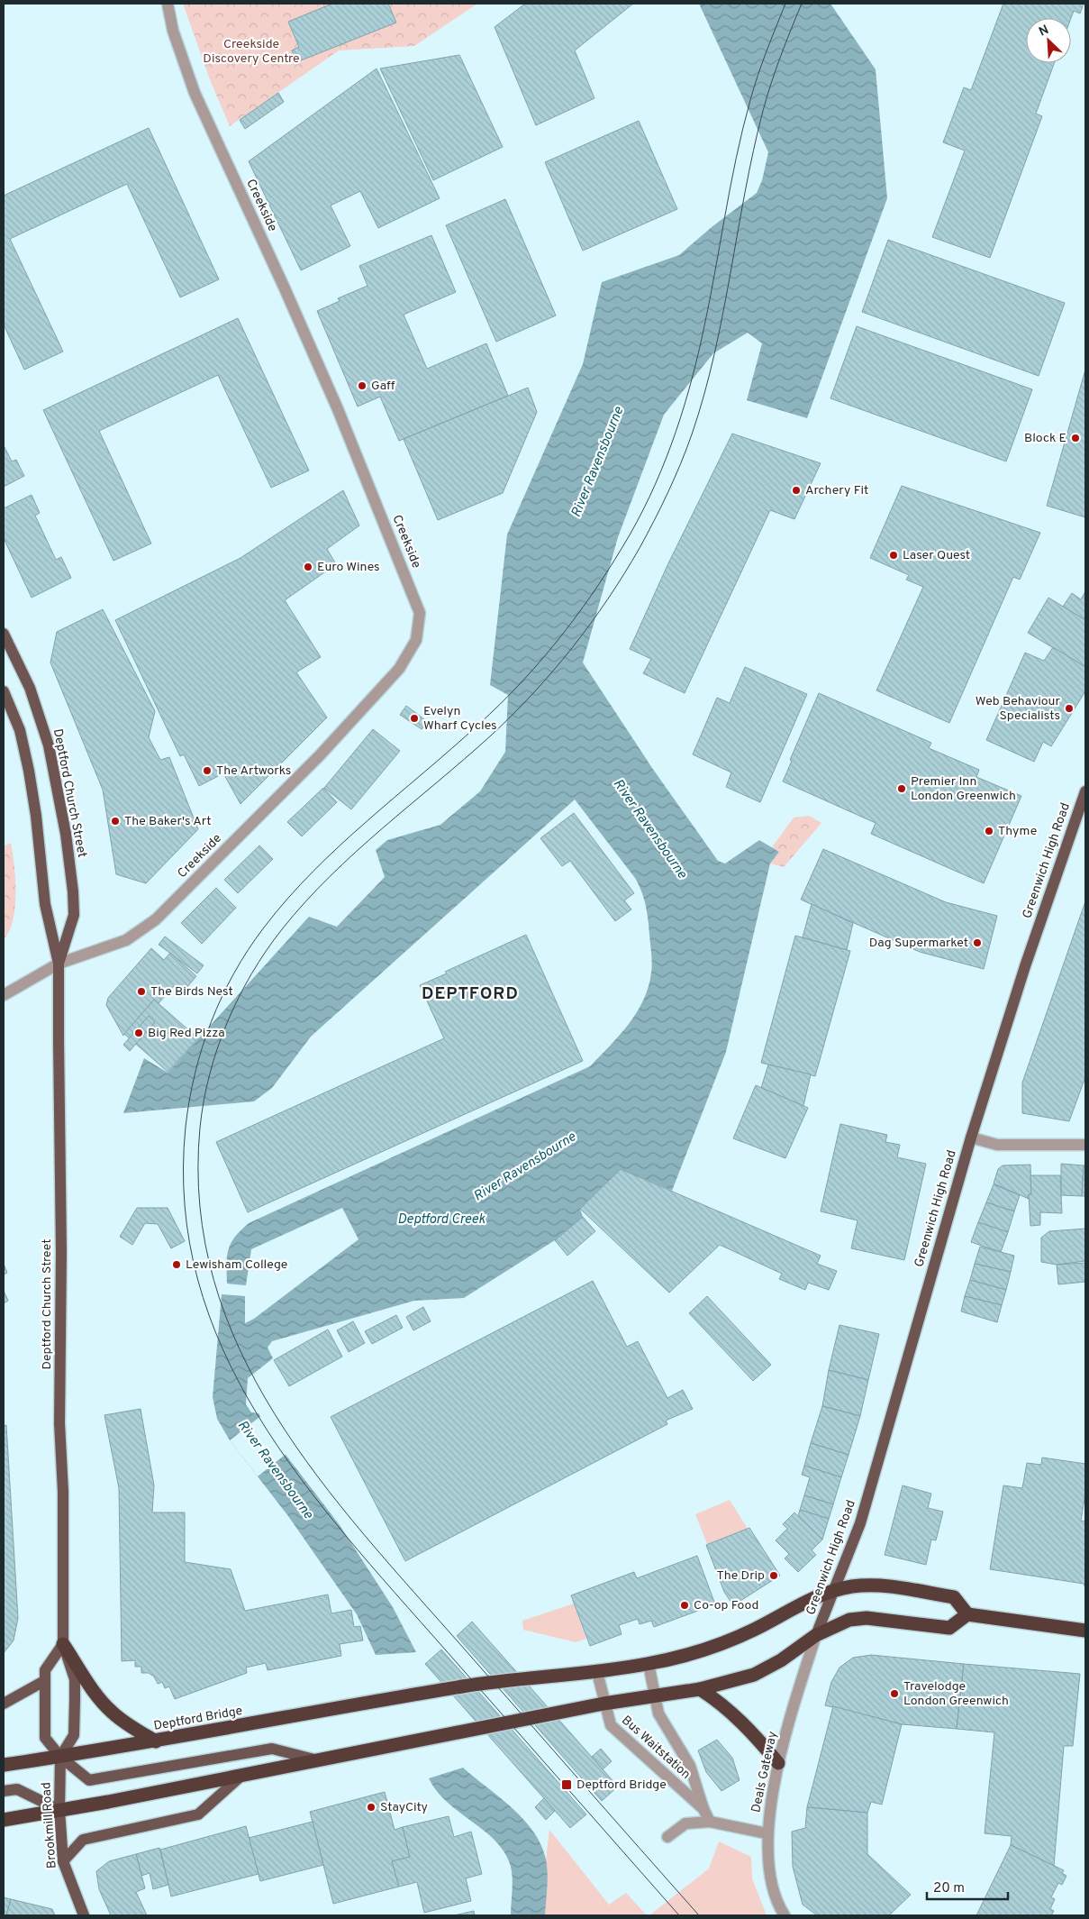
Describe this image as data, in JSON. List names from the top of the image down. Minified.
{"streets":{"highway":["Deptford Bridge"],"main road":["Deptford Church Street","Greenwich High Road","Brookmill Road"],"street":["Creekside","Bus Waitstation","Deals Gateway"]},"crossings":[["Creekside","Deptford Church Street"],["Deptford Church Street","Deptford Bridge"],["Deptford Church Street","Brookmill Road"],["Greenwich High Road","Deptford Bridge"],["Greenwich High Road","Deals Gateway"],["Deptford Bridge","Bus Waitstation"],["Deptford Bridge","Brookmill Road"]],"districts":["DEPTFORD"],"water":["River Ravensbourne","Deptford Creek"],"parks":["Creekside Discovery Centre"],"places":{"other":["Gaff","Block E","Archery Fit","Laser Quest","Euro Wines","Web Behaviour Specialists","Evelyn Wharf Cycles","The Artworks","Premier Inn London Greenwich","The Baker's Art","Thyme","Dag Supermarket","The Birds Nest","Big Red Pizza","Lewisham College","The Drip","Co-op Food","Travelodge London Greenwich","StayCity"],"transit":["Deptford Bridge"]},"scale_bar":"20 m","north":"top left"}
